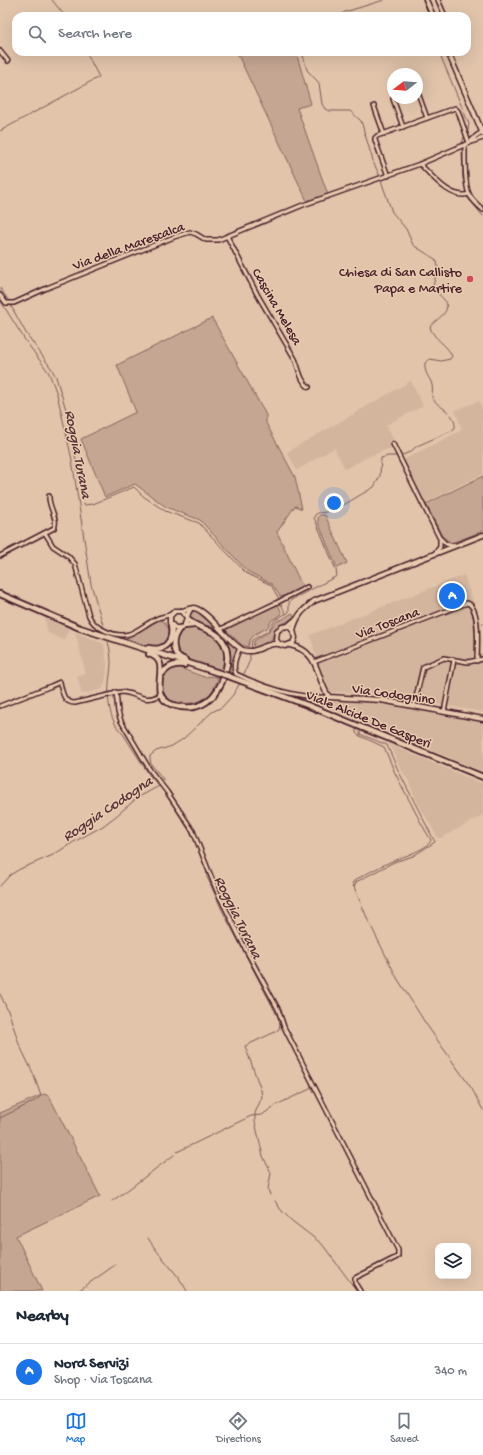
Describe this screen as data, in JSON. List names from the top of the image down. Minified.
{"streets":{"main road":["Via Codognino","Viale Alcide De Gasperi"],"street":["Via della Marescalca","Cascina Melesa","Via Toscana"]},"crossings":[["Via della Marescalca","Cascina Melesa"],["Via Codognino","Viale Alcide De Gasperi"]],"water":["Roggia Turana","Roggia Codogna"],"places":["Chiesa di San Callisto Papa e Martire"],"north":"left","page":{"search":"Search here","pins":"A","heading":"Nearby","list":[{"mark":"A","name":"Nord Servizi","note":"Shop · Via Toscana","value":"340 m"}],"nav":["Map","Directions","Saved"]}}
